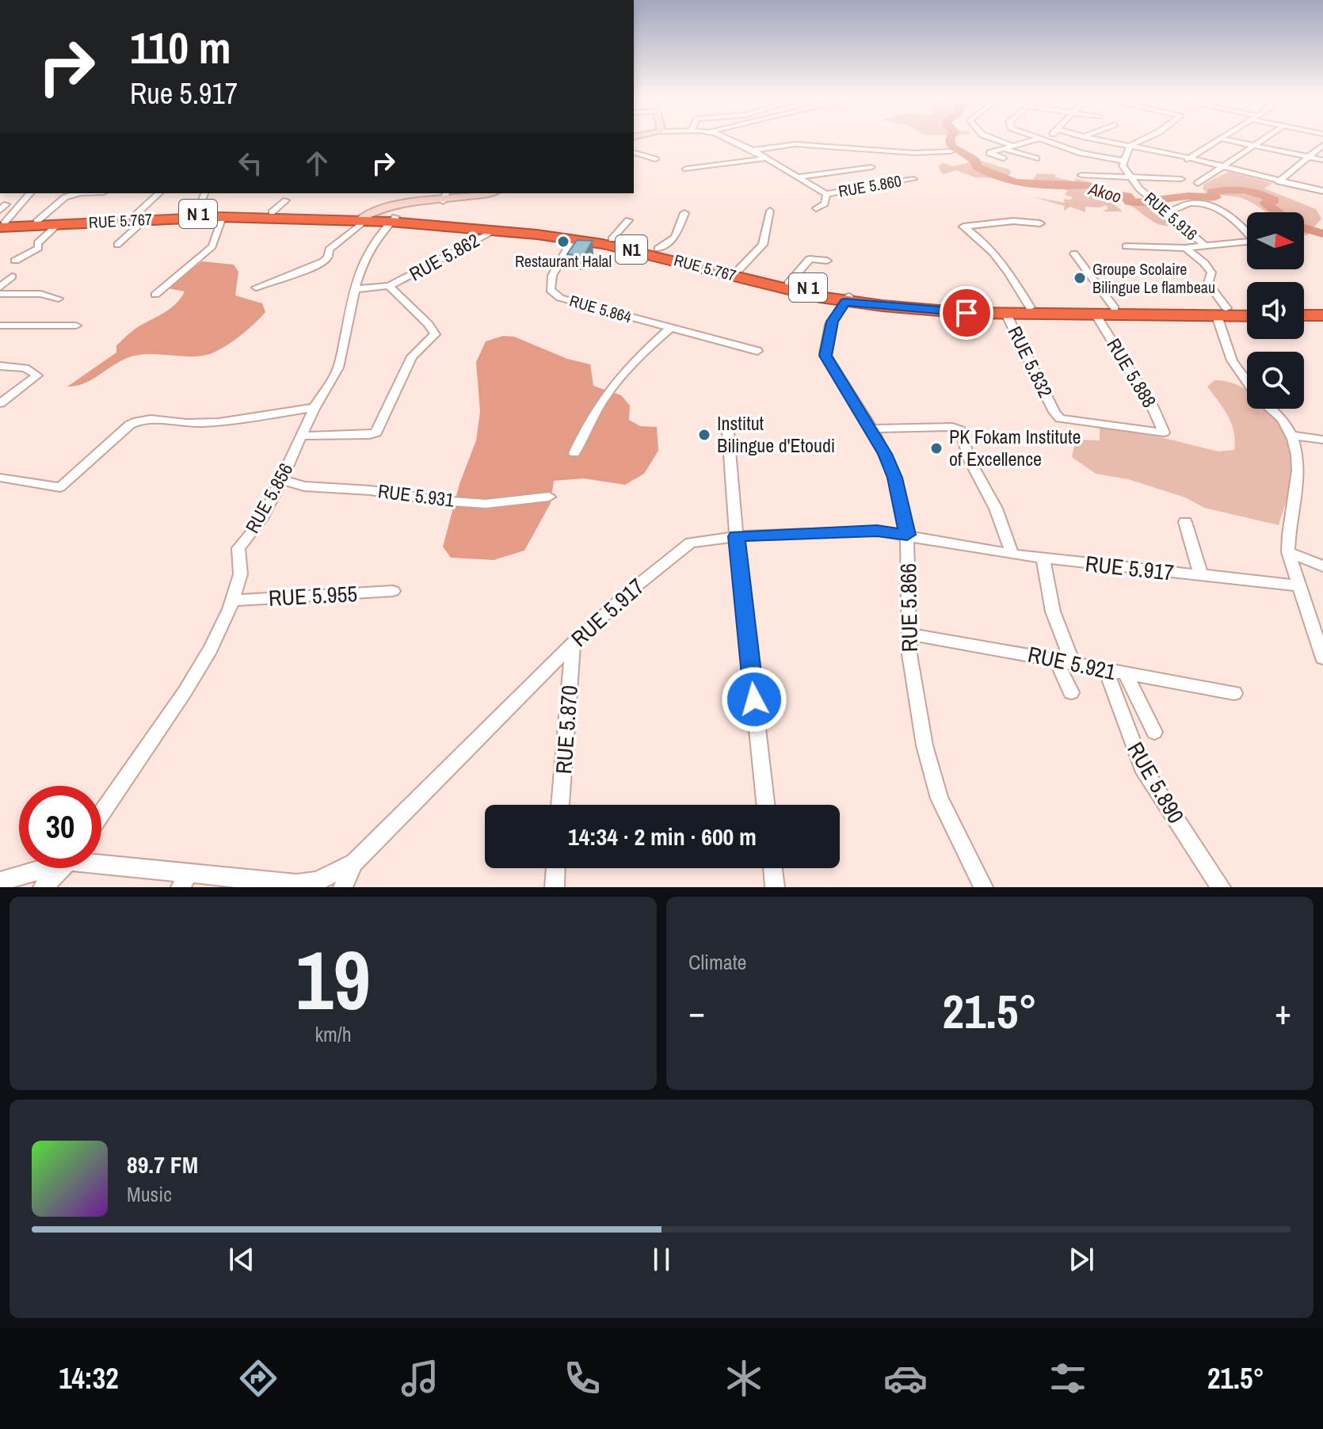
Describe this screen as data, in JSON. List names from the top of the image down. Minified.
{"streets":{"highway":["N 1","RUE 5.767","N1"],"street":["RUE 5.860","RUE 5.916","RUE 5.862","RUE 5.864","RUE 5.832","RUE 5.888","RUE 5.931","RUE 5.856","RUE 5.917","RUE 5.955","RUE 5.866","RUE 5.921","RUE 5.870","RUE 5.890"]},"crossings":[["N 1","RUE 5.916"],["N 1","RUE 5.767"],["N 1","RUE 5.856"],["N 1","RUE 5.866"],["RUE 5.916","RUE 5.767"],["RUE 5.767","RUE 5.862"],["RUE 5.767","RUE 5.864"],["RUE 5.767","RUE 5.832"],["RUE 5.767","RUE 5.888"],["RUE 5.767","RUE 5.856"],["RUE 5.767","RUE 5.866"],["RUE 5.862","RUE 5.856"],["RUE 5.832","RUE 5.888"],["RUE 5.931","RUE 5.856"],["RUE 5.856","RUE 5.955"],["RUE 5.917","RUE 5.866"],["RUE 5.917","RUE 5.870"],["RUE 5.866","RUE 5.921"],["RUE 5.921","RUE 5.890"]],"water":["Akoo"],"places":["Restaurant Halal","Groupe Scolaire Bilingue Le flambeau","Institut Bilingue d'Etoudi","PK Fokam Institute of Excellence"],"north":"right","page":{"turn":["110 m","Rue 5.917"],"limit":"30","trip":"14:34 · 2 min · 600 m","tile":[["19","km/h"],"Climate"],"heat":["−","21.5°","+"],"song":["89.7 FM","Music"],"tabs":["14:32","21.5°"]}}
